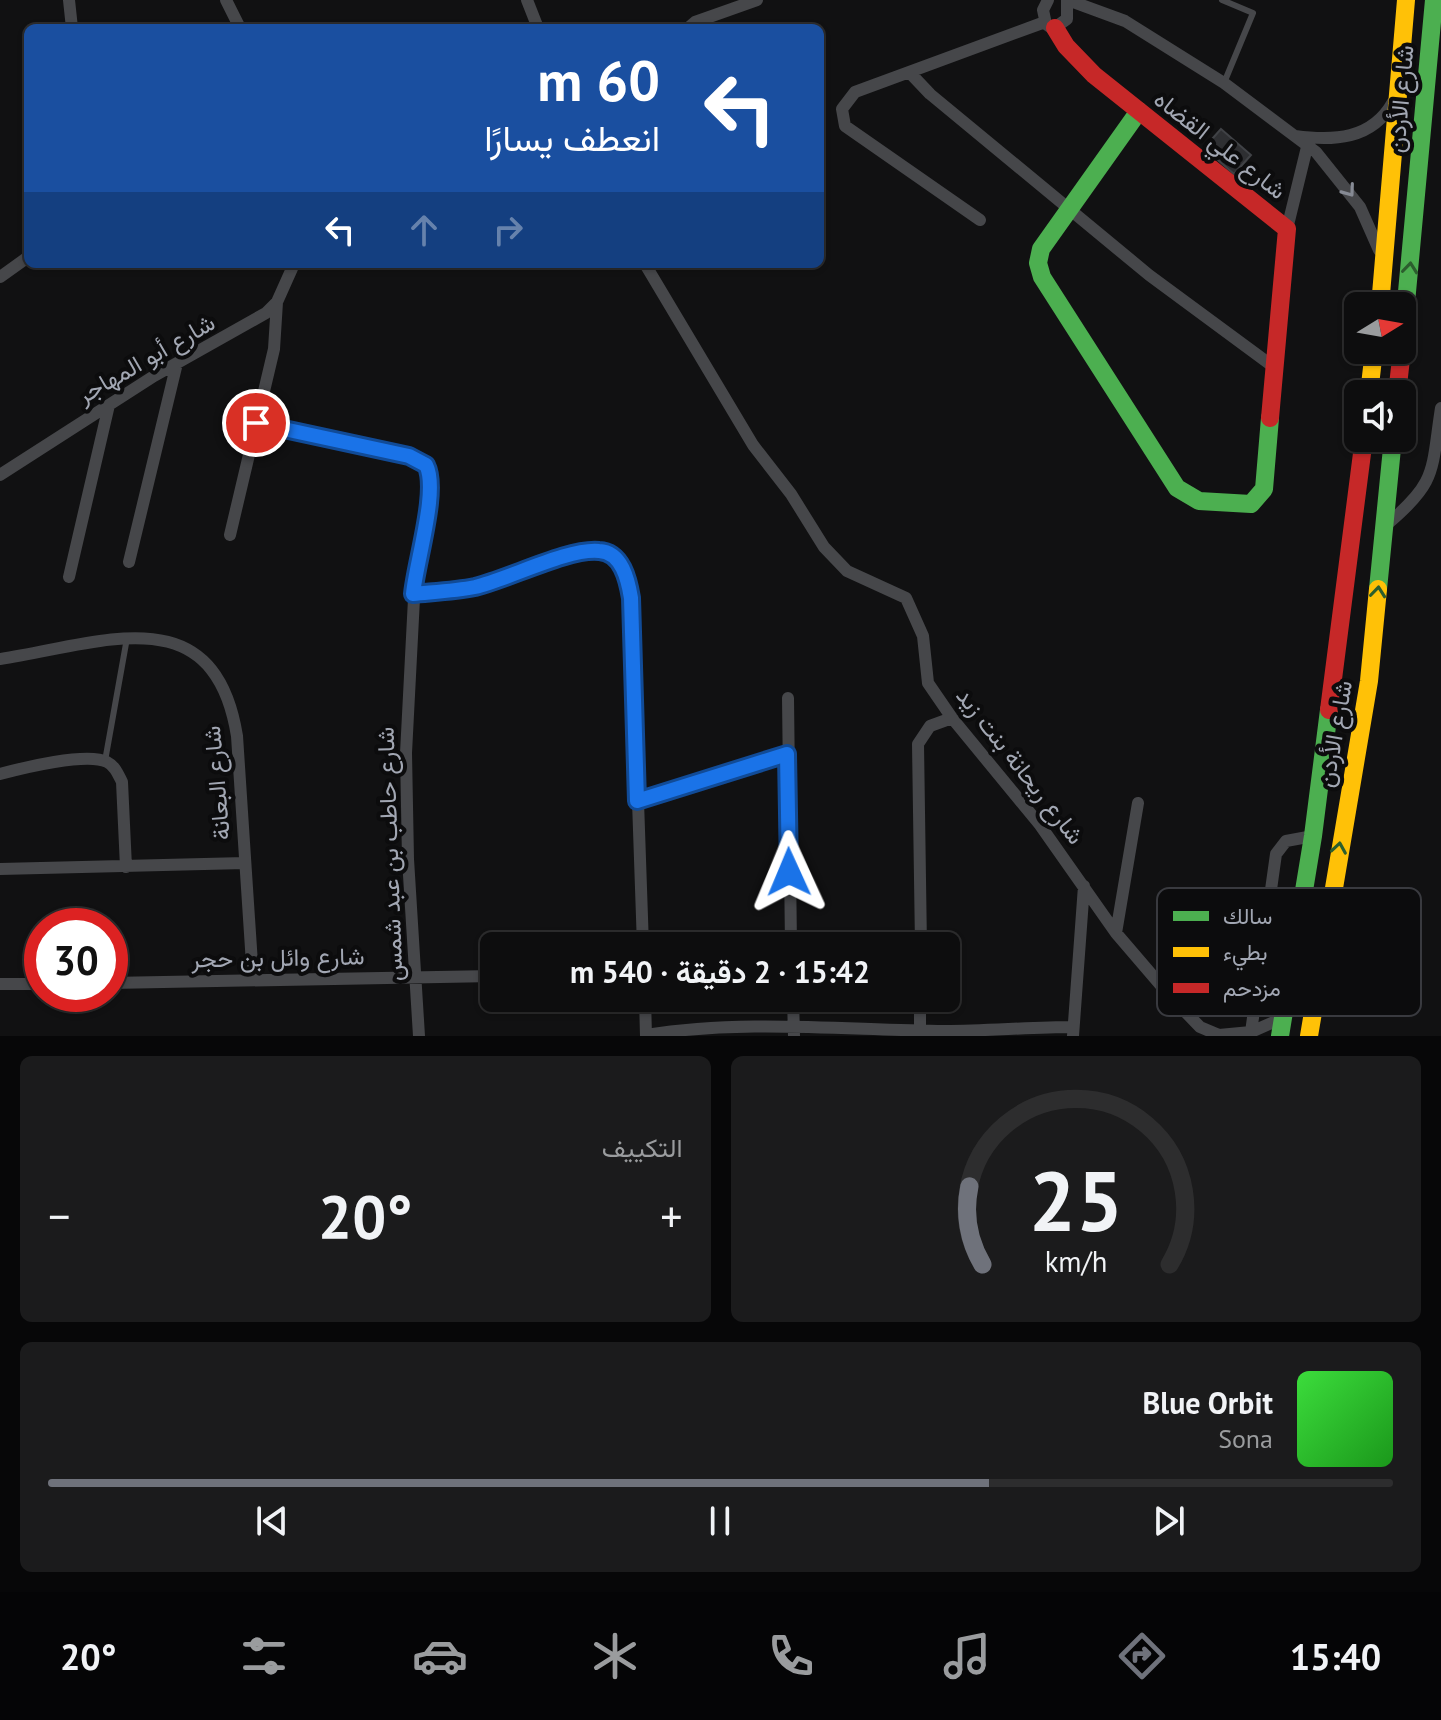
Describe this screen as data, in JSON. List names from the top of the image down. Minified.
{"streets":{"main road":["شارع الأردن","شارع علي القضاه"],"street":["شارع أبو المهاجر","شارع ريحانة بنت زيد","شارع البعانة","شارع حاطب بن عبد شمس","شارع وائل بن حجر"]},"crossings":[["شارع البعانة","شارع وائل بن حجر"],["شارع حاطب بن عبد شمس","شارع وائل بن حجر"]],"legend":["سالك","بطيء","مزدحم"],"north":"right","page":{"turn":["60 m","انعطف يسارًا"],"limit":"30","trip":"15:42 · 2 دقيقة · 540 m","tile":"التكييف","heat":["−","20°","+"],"song":["Blue Orbit","Sona"],"tabs":["15:40","20°"],"gauge":["25","km/h"]}}
